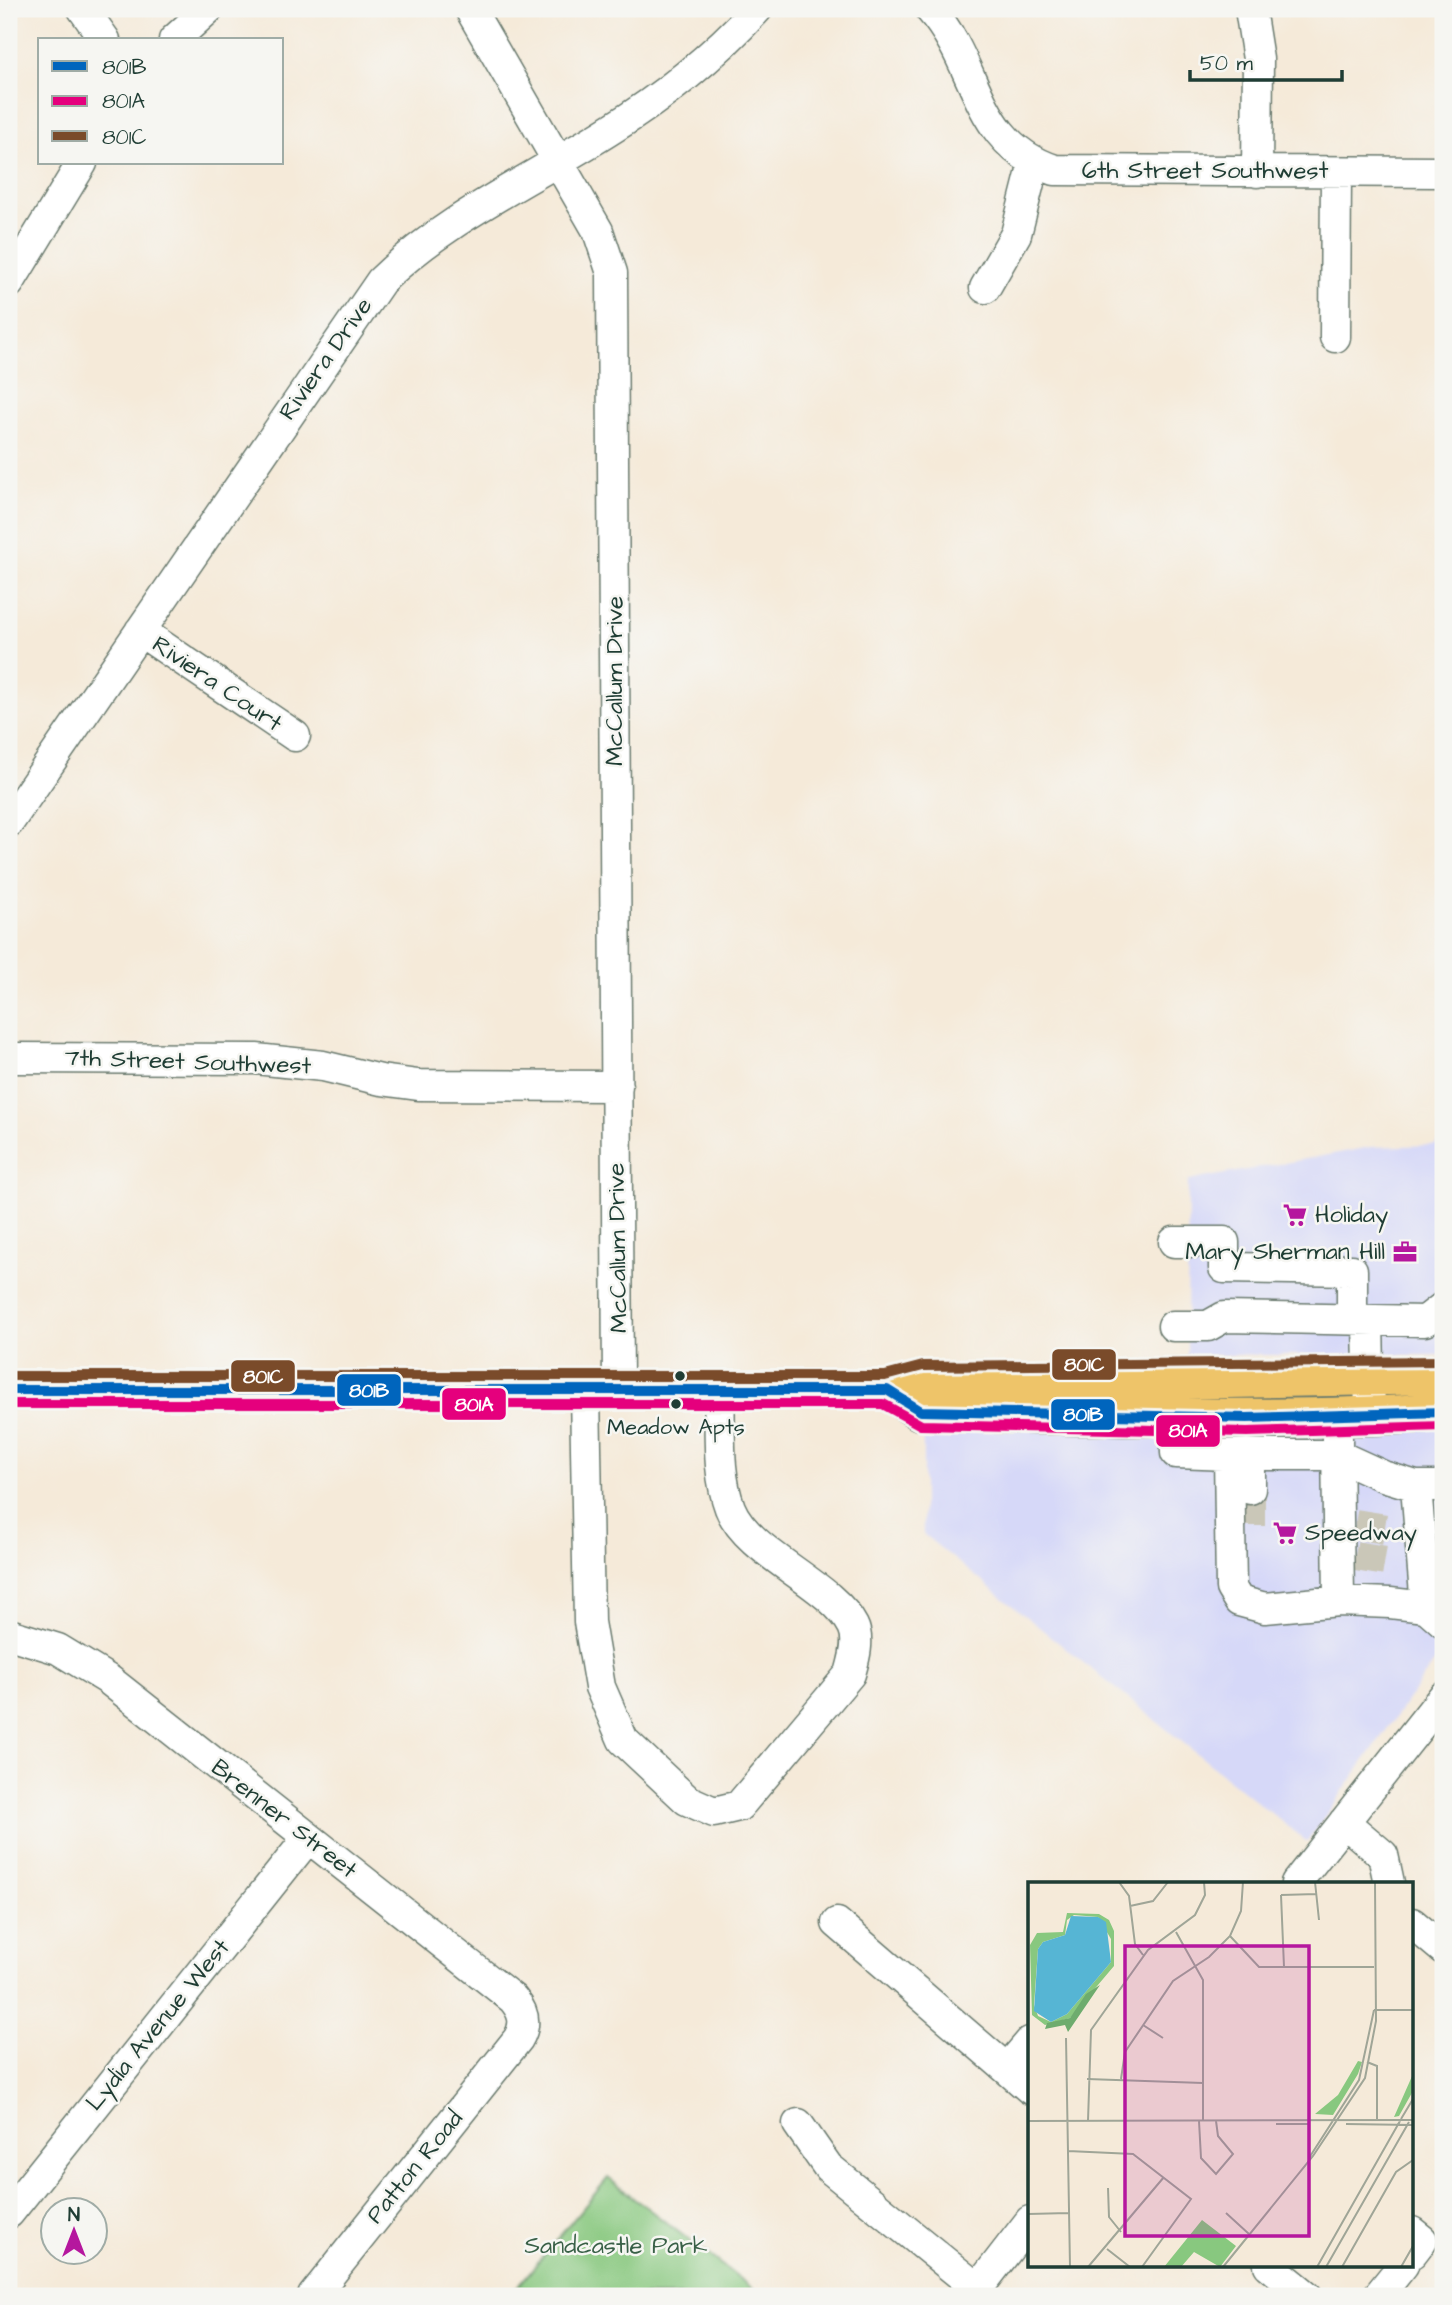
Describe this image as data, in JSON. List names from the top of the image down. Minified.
{"streets":{"street":["6th Street Southwest","Riviera Drive","McCallum Drive","Riviera Court","7th Street Southwest","Brenner Street","Lydia Avenue West","Patton Road"]},"crossings":[["Riviera Drive","McCallum Drive"],["Riviera Drive","Riviera Court"],["McCallum Drive","7th Street Southwest"],["Brenner Street","Lydia Avenue West"],["Brenner Street","Patton Road"]],"parks":["Sandcastle Park"],"places":{"supermarket":["Holiday","Speedway"],"office":["Mary Sherman Hill"],"other":["Meadow Apts"]},"lines":["transit line 801C","transit line 801B","transit line 801A"],"legend":["801B","801A","801C"],"scale_bar":"50 m","north":"top"}
